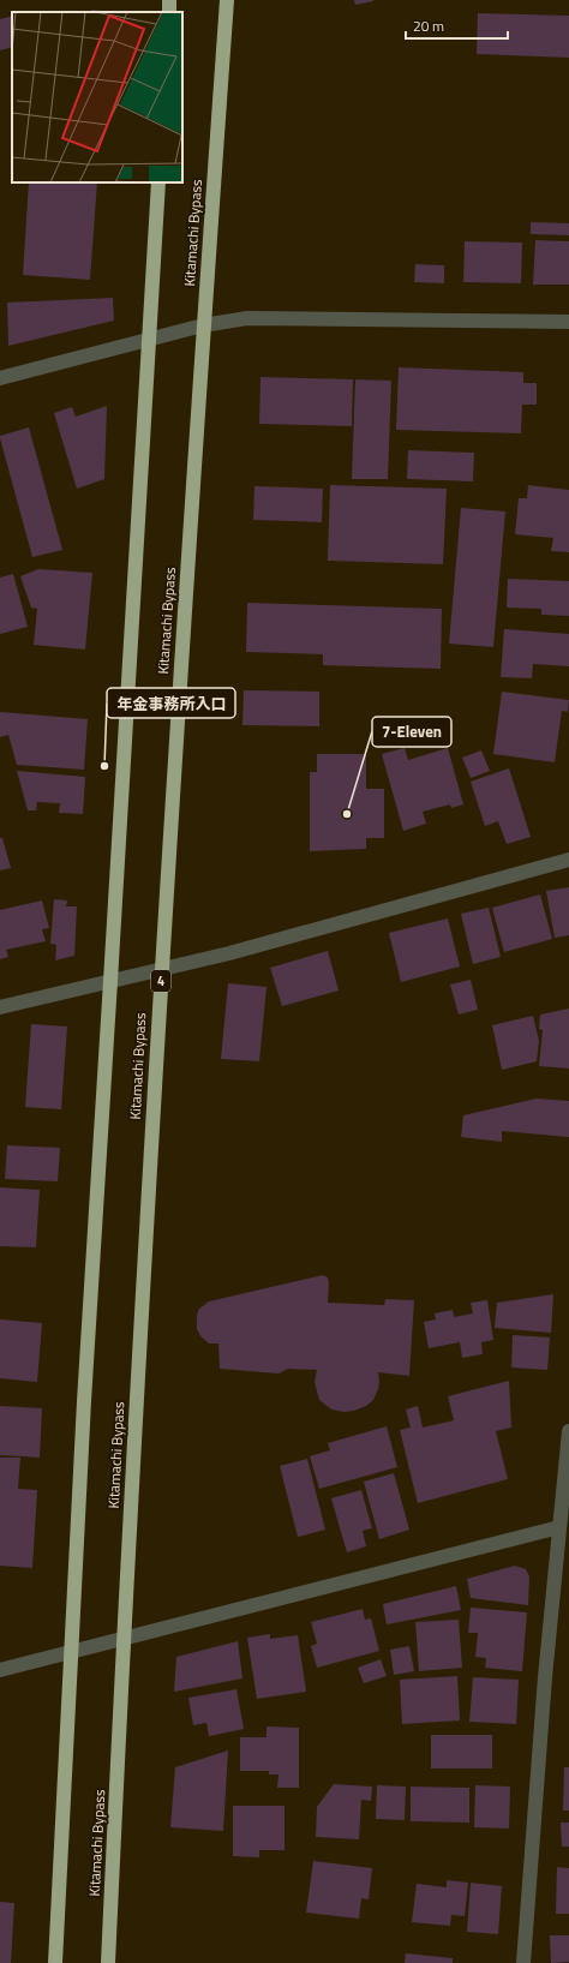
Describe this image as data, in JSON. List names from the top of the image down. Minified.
{"streets":{"highway":["Kitamachi Bypass","4"]},"places":["年金事務所入口","7-Eleven"],"scale_bar":"20 m"}
